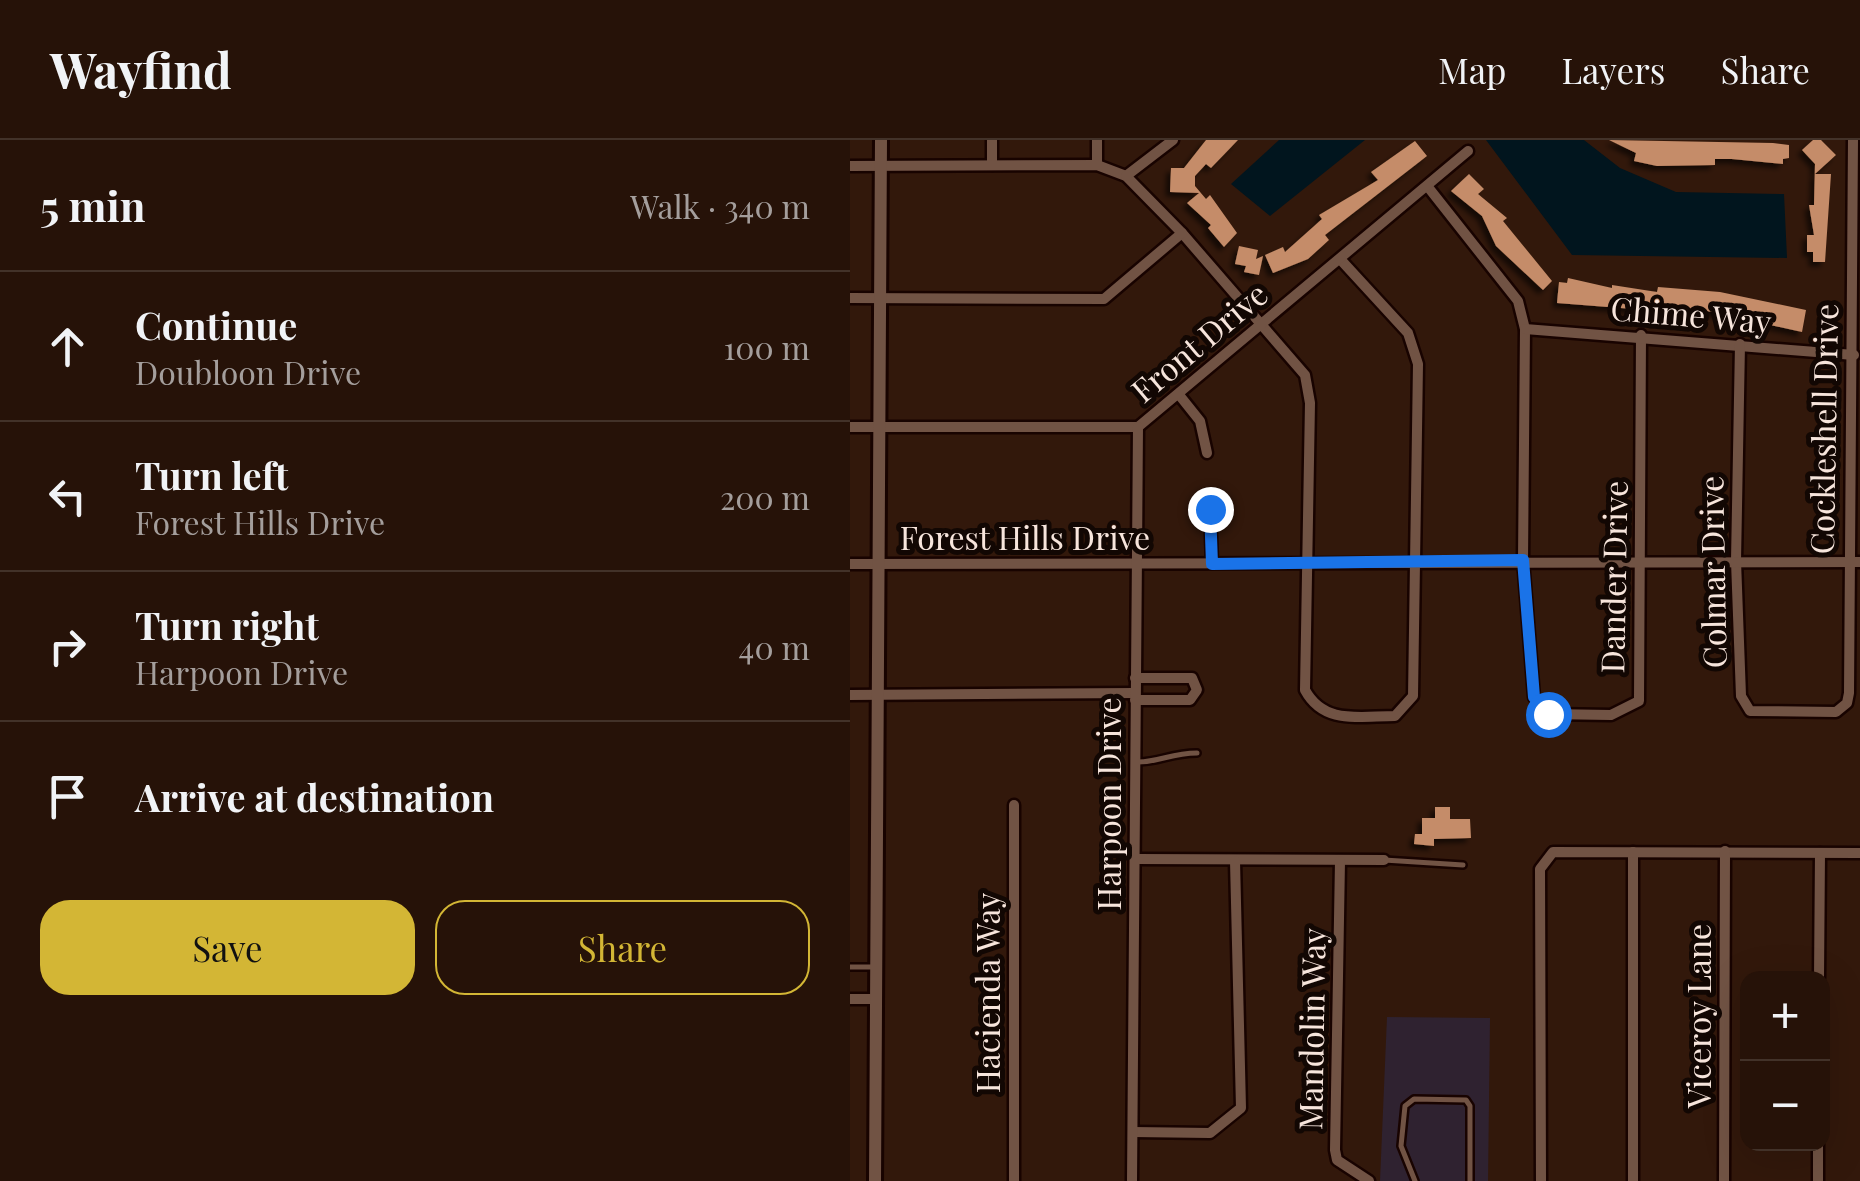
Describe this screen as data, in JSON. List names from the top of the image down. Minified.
{"streets":{"street":["Chime Way","Front Drive","Cockleshell Drive","Forest Hills Drive","Colmar Drive","Dander Drive","Harpoon Drive","Hacienda Way","Viceroy Lane","Mandolin Way"]},"crossings":[["Chime Way","Cockleshell Drive"],["Chime Way","Colmar Drive"],["Chime Way","Dander Drive"],["Front Drive","Harpoon Drive"],["Cockleshell Drive","Forest Hills Drive"],["Cockleshell Drive","Colmar Drive"],["Forest Hills Drive","Colmar Drive"],["Forest Hills Drive","Dander Drive"],["Forest Hills Drive","Harpoon Drive"]],"page":{"header":"Wayfind","nav":["Map","Layers","Share"],"heading":["5 min","Walk · 340 m"],"list":[["Continue","Doubloon Drive","100 m"],["Turn left","Forest Hills Drive","200 m"],["Turn right","Harpoon Drive","40 m"],"Arrive at destination"],"buttons":["Save","Share"],"map_buttons":["+","−"]}}
